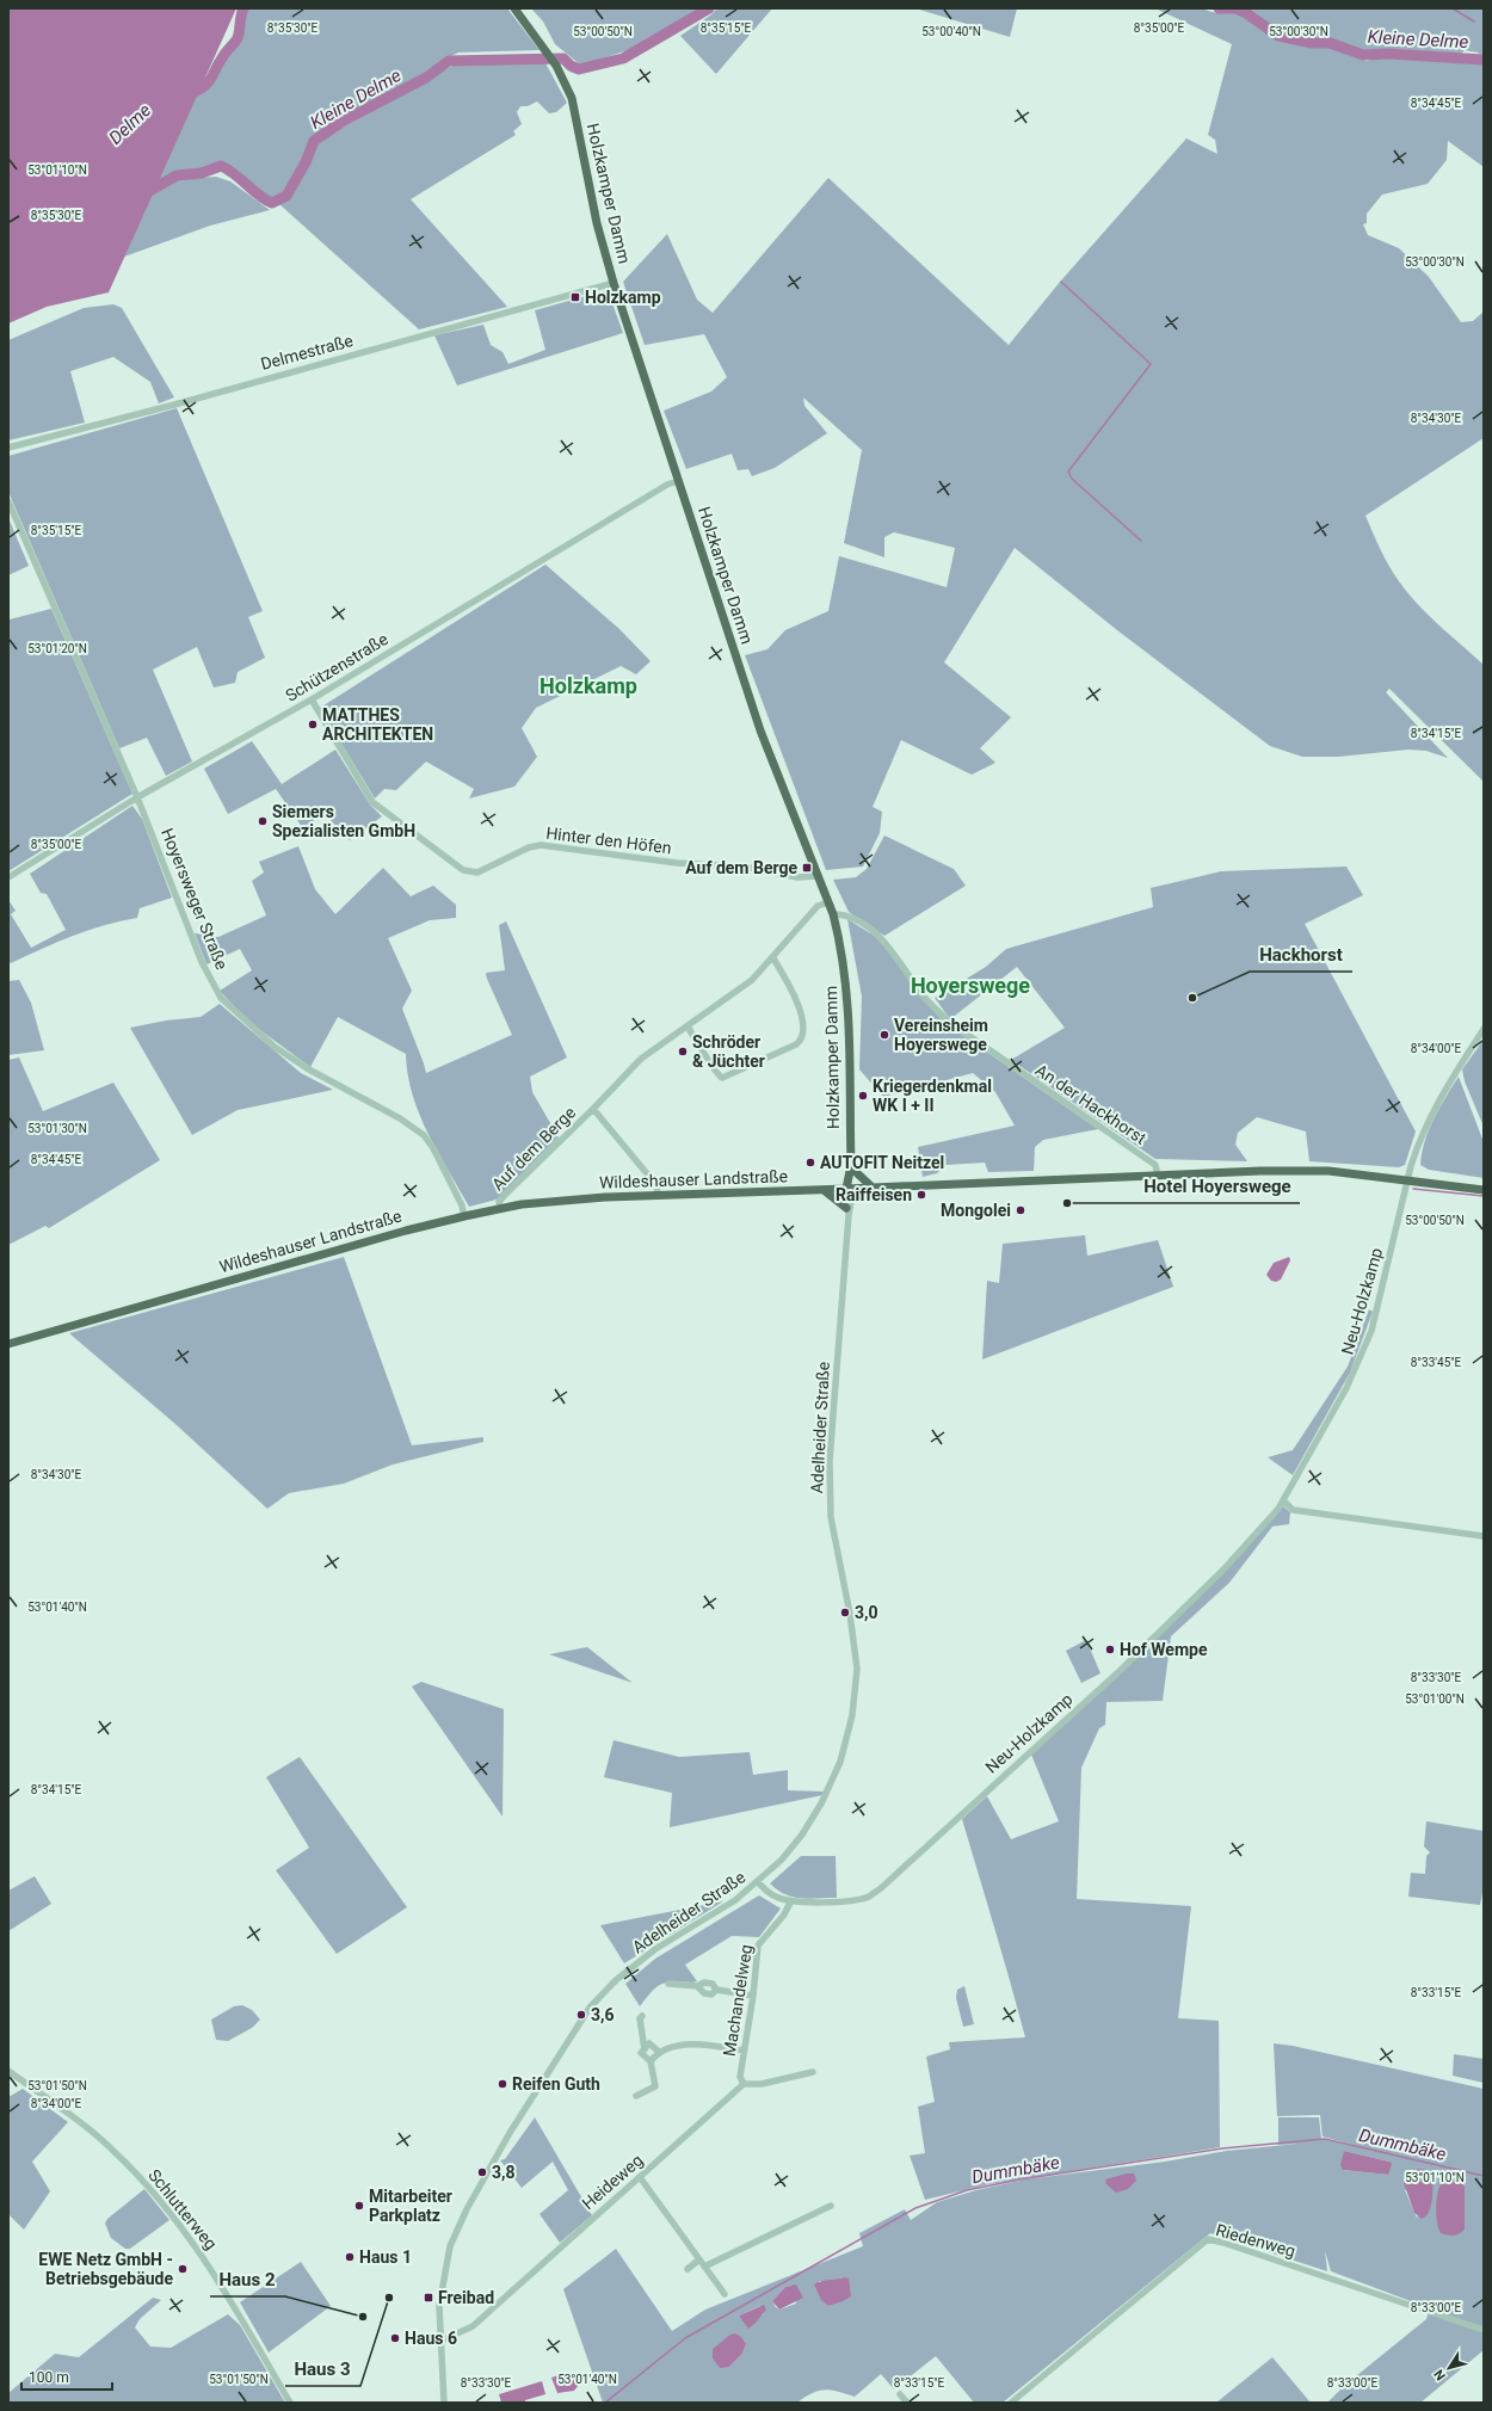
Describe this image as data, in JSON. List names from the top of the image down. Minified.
{"streets":{"main road":["Holzkamper Damm","Wildeshauser Landstraße"],"street":["Delmestraße","Schützenstraße","Hinter den Höfen","Hoyersweger Straße","An der Hackhorst","Auf dem Berge","Neu-Holzkamp","Adelheider Straße","Machandelweg","Heideweg","Schlutterweg","Riedenweg"]},"crossings":[["Holzkamper Damm","Delmestraße"],["Holzkamper Damm","Schützenstraße"],["Holzkamper Damm","Hinter den Höfen"],["Holzkamper Damm","An der Hackhorst"],["Holzkamper Damm","Auf dem Berge"],["Holzkamper Damm","Wildeshauser Landstraße"],["Holzkamper Damm","Adelheider Straße"],["Schützenstraße","Hinter den Höfen"],["Schützenstraße","Hoyersweger Straße"],["Hoyersweger Straße","Wildeshauser Landstraße"],["An der Hackhorst","Wildeshauser Landstraße"],["Auf dem Berge","Wildeshauser Landstraße"],["Wildeshauser Landstraße","Neu-Holzkamp"],["Wildeshauser Landstraße","Adelheider Straße"],["Neu-Holzkamp","Adelheider Straße"],["Neu-Holzkamp","Machandelweg"],["Adelheider Straße","Heideweg"],["Machandelweg","Heideweg"]],"districts":["Holzkamp","Hoyerswege"],"water":["Kleine Delme","Delme","Dummbäke"],"places":{"transit":["Holzkamp","Auf dem Berge","Freibad"],"other":["MATTHES ARCHITEKTEN","Siemers Spezialisten GmbH","Hackhorst","Vereinsheim Hoyerswege","Schröder & Jüchter","Kriegerdenkmal WK I + II","AUTOFIT Neitzel","Raiffeisen","Hotel Hoyerswege","Mongolei","3,0","Hof Wempe","3,6","Reifen Guth","3,8","Mitarbeiter Parkplatz","Haus 1","EWE Netz GmbH - Betriebsgebäude","Haus 3","Haus 2","Haus 6"]},"scale_bar":"100 m","north":"bottom left","coordinates":["8°35'30\"E","8°35'15\"E","8°35'00\"E","53°00'50\"N","53°00'40\"N","53°00'30\"N","8°34'45\"E","53°01'10\"N","8°34'30\"E","53°01'20\"N","8°34'15\"E","8°34'00\"E","53°01'30\"N","8°33'45\"E","53°01'40\"N","8°33'30\"E","53°01'00\"N","8°33'15\"E","53°01'50\"N","8°33'00\"E"]}
